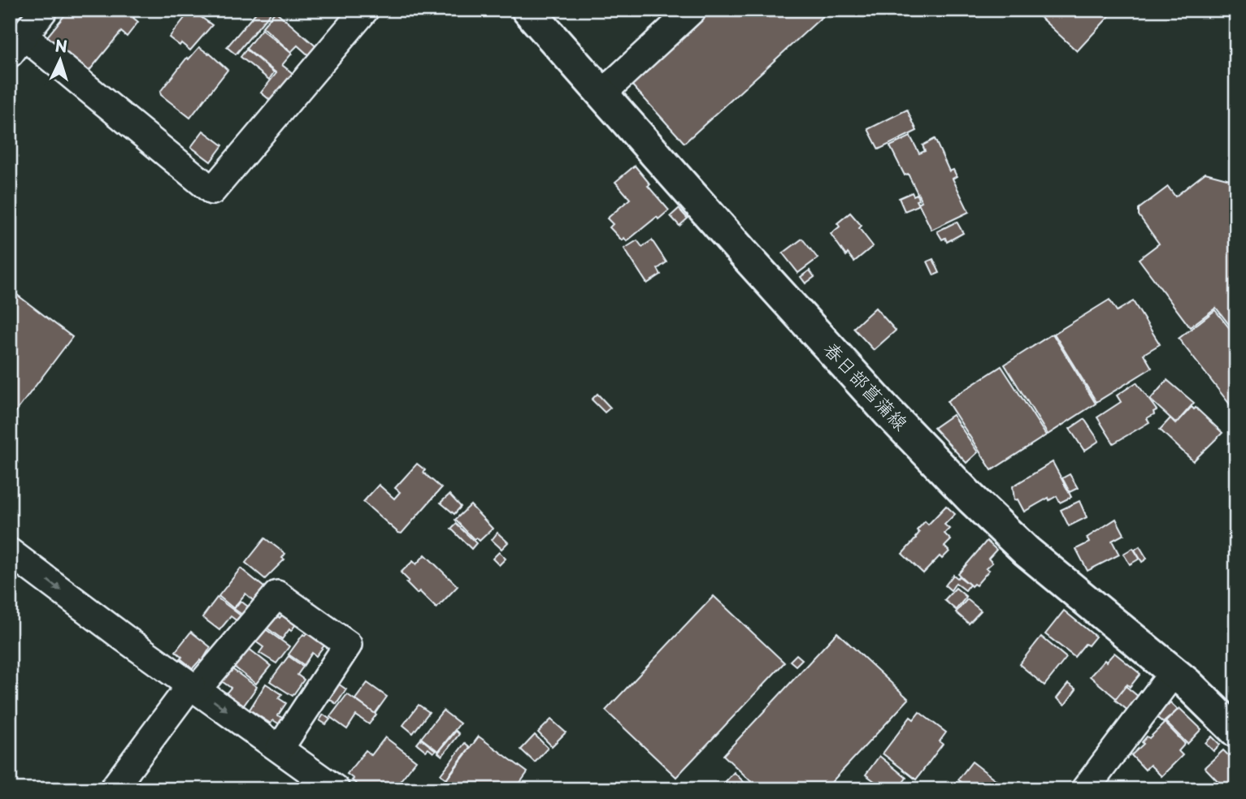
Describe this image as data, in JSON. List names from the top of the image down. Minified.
{"streets":{"main road":["春日部菖蒲線"]},"north":"top"}
